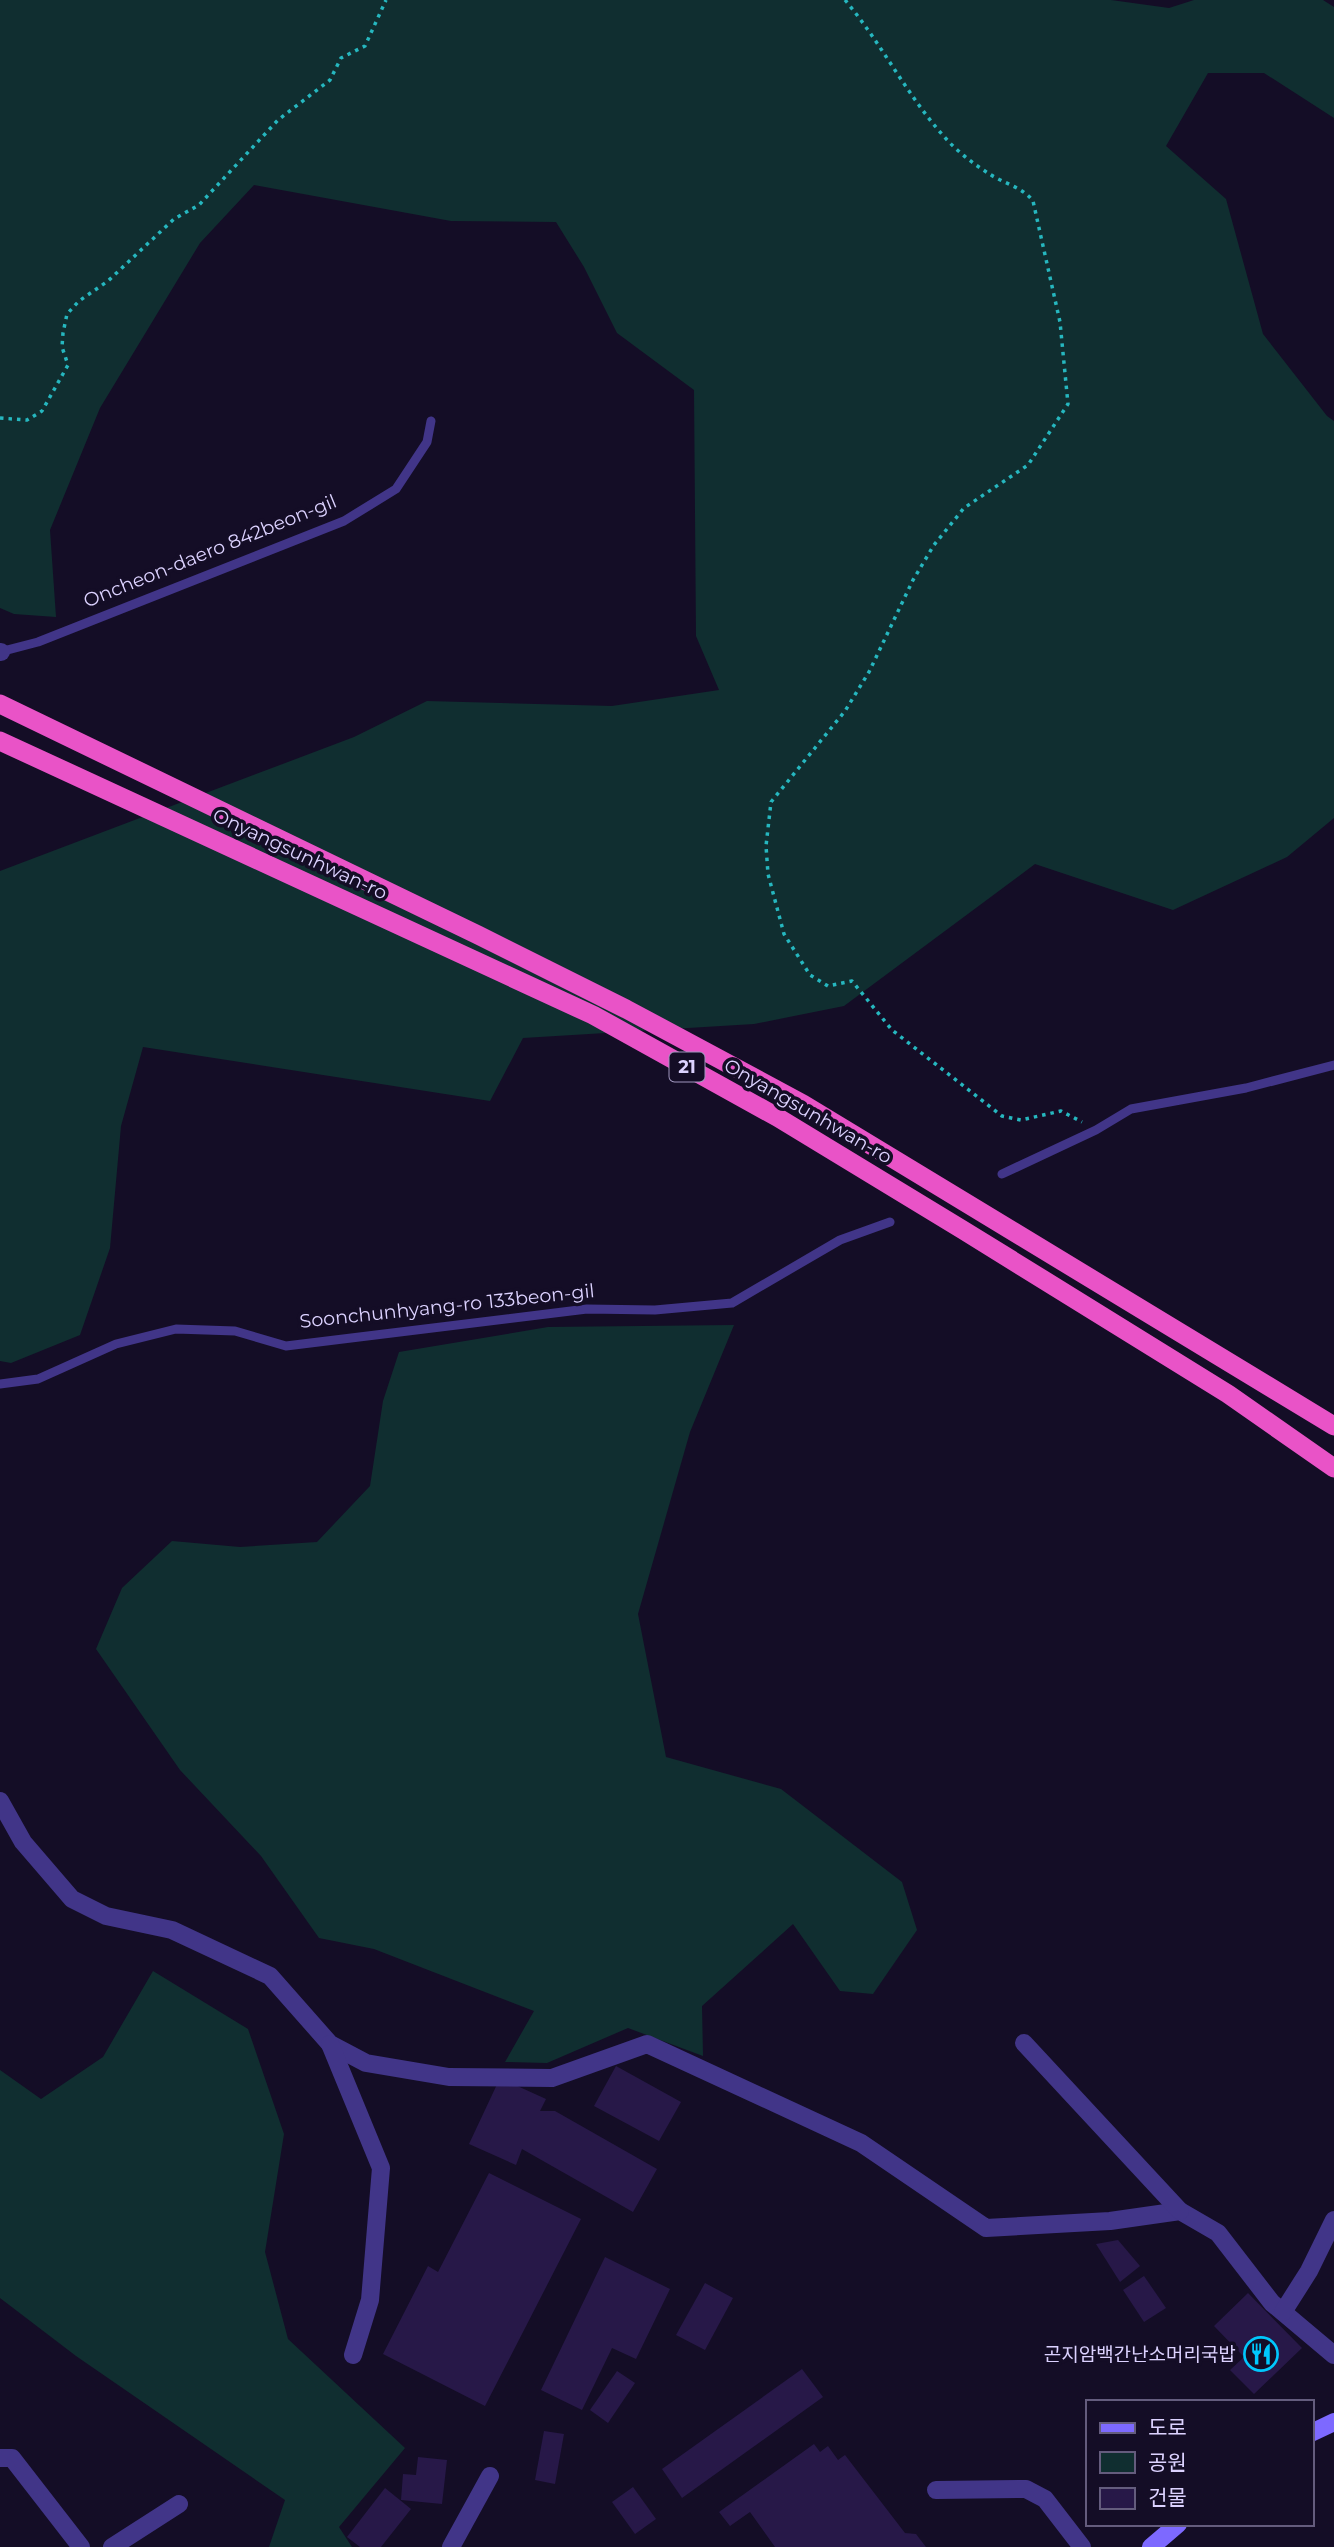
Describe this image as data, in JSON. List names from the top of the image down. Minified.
{"streets":{"highway":["Onyangsunhwan-ro","21"],"lane":["Oncheon-daero 842beon-gil","Soonchunhyang-ro 133beon-gil"]},"places":{"restaurant":["곤지암백간난소머리국밥"]},"legend":["도로","공원","건물"]}
